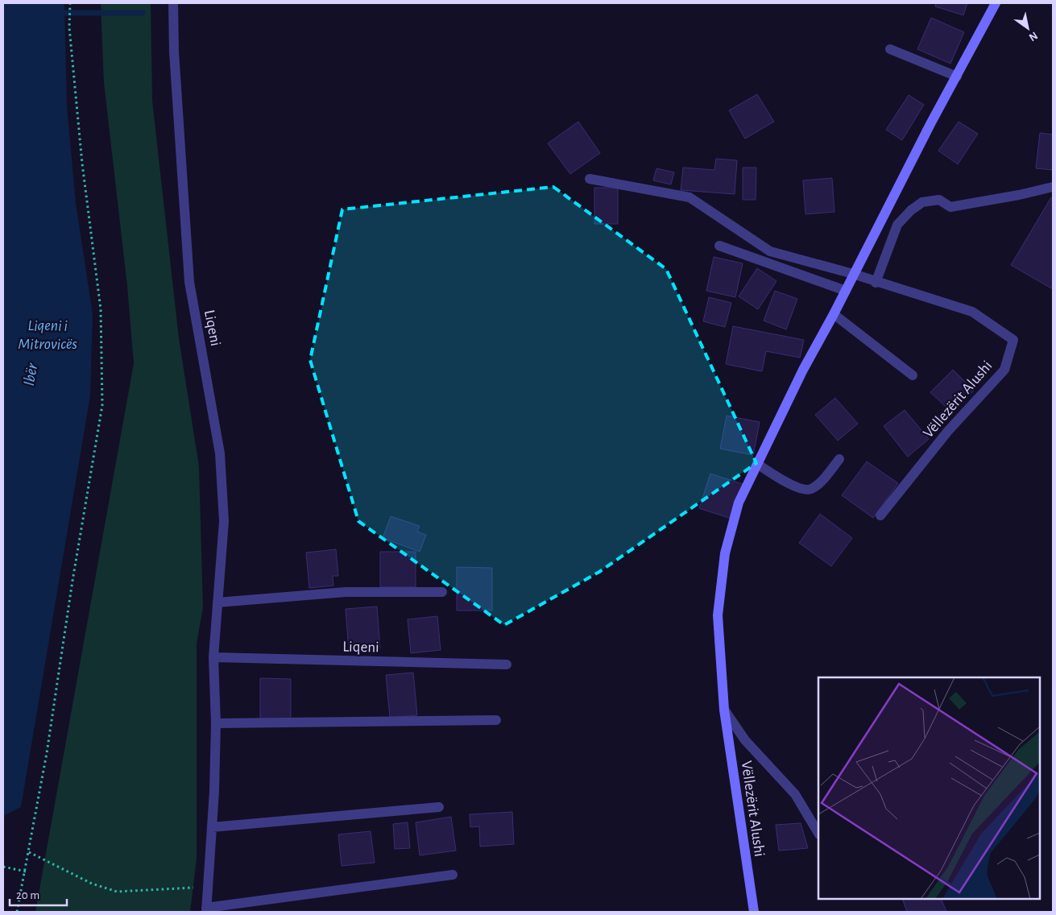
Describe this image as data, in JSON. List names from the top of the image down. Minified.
{"streets":{"main road":["Vëllezërit Alushi"],"street":["Liqeni"]},"water":["Liqeni i Mitrovicës","Ibër"],"scale_bar":"20 m","north":"bottom right"}
